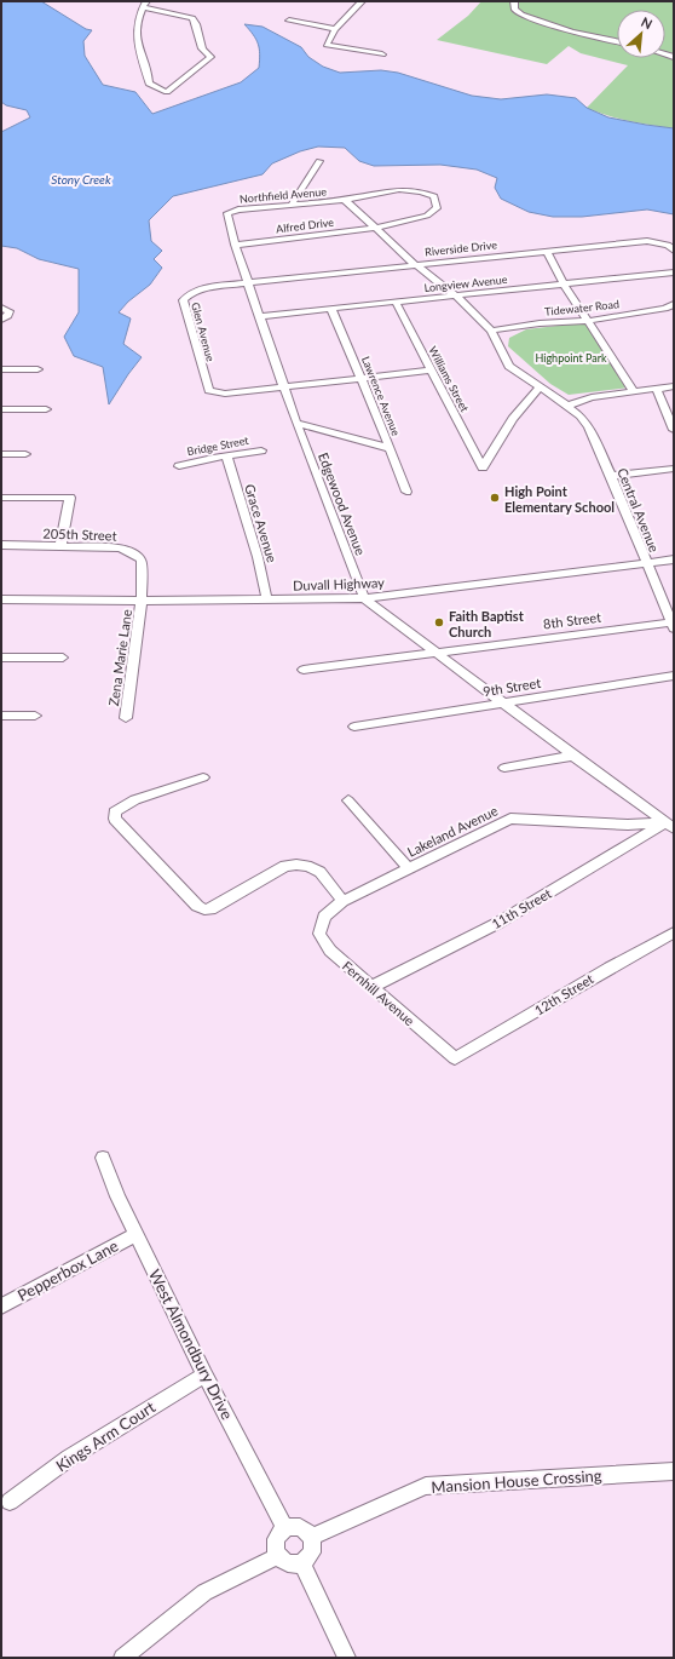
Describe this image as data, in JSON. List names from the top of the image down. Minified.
{"streets":{"street":["Northfield Avenue","Alfred Drive","Riverside Drive","Longview Avenue","Tidewater Road","Glen Avenue","Williams Street","Lawrence Avenue","Bridge Street","Edgewood Avenue","Central Avenue","Grace Avenue","205th Street","Duvall Highway","8th Street","Zena Marie Lane","9th Street","Lakeland Avenue","11th Street","Fernhill Avenue","12th Street","Pepperbox Lane","West Almondbury Drive","Kings Arm Court","Mansion House Crossing"]},"crossings":[["Northfield Avenue","Alfred Drive"],["Northfield Avenue","Edgewood Avenue"],["Northfield Avenue","Central Avenue"],["Alfred Drive","Edgewood Avenue"],["Alfred Drive","Central Avenue"],["Riverside Drive","Glen Avenue"],["Riverside Drive","Edgewood Avenue"],["Riverside Drive","Central Avenue"],["Longview Avenue","Williams Street"],["Longview Avenue","Lawrence Avenue"],["Longview Avenue","Edgewood Avenue"],["Longview Avenue","Central Avenue"],["Tidewater Road","Central Avenue"],["Glen Avenue","Edgewood Avenue"],["Williams Street","Central Avenue"],["Bridge Street","Grace Avenue"],["Edgewood Avenue","Duvall Highway"],["Central Avenue","Duvall Highway"],["Central Avenue","8th Street"],["Grace Avenue","Duvall Highway"],["205th Street","Duvall Highway"],["205th Street","Zena Marie Lane"],["Duvall Highway","Zena Marie Lane"],["Lakeland Avenue","11th Street"],["Lakeland Avenue","Fernhill Avenue"],["11th Street","Fernhill Avenue"],["Fernhill Avenue","12th Street"],["Pepperbox Lane","West Almondbury Drive"],["West Almondbury Drive","Kings Arm Court"],["West Almondbury Drive","Mansion House Crossing"]],"water":["Stony Creek"],"parks":["Highpoint Park"],"places":["High Point Elementary School","Faith Baptist Church"],"north":"top right"}
